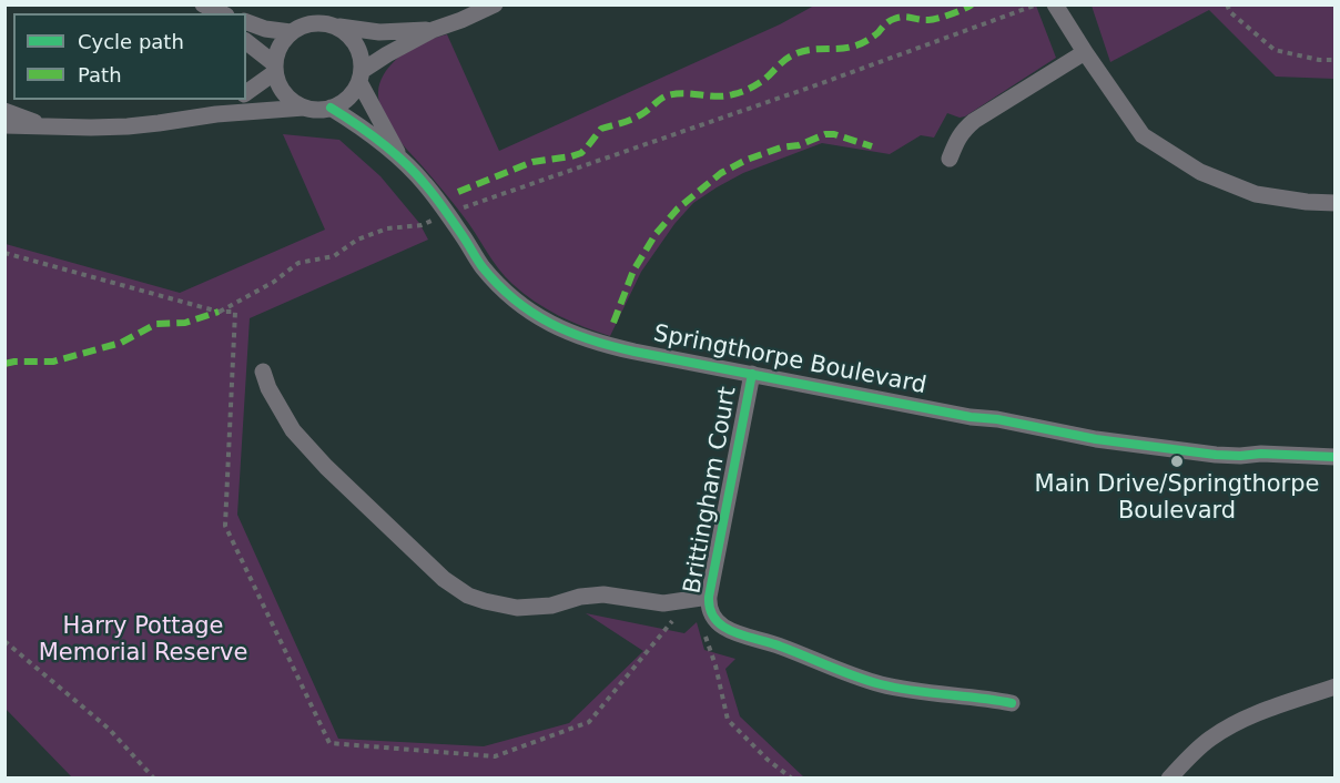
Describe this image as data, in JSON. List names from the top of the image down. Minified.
{"streets":{"street":["Springthorpe Boulevard","Brittingham Court"]},"crossings":[["Springthorpe Boulevard","Brittingham Court"]],"parks":["Harry Pottage Memorial Reserve"],"places":["Main Drive/Springthorpe Boulevard"],"legend":["Cycle path","Path"]}
